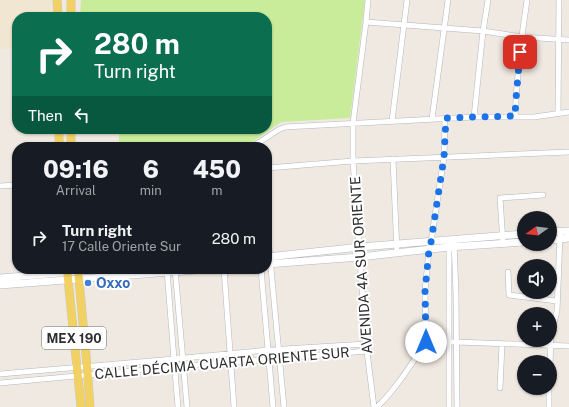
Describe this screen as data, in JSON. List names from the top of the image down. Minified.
{"streets":{"main road":["MEX 190"],"street":["AVENIDA 4A SUR ORIENTE","CALLE DÉCIMA CUARTA ORIENTE SUR"]},"crossings":[["AVENIDA 4A SUR ORIENTE","CALLE DÉCIMA CUARTA ORIENTE SUR"],["MEX 190","CALLE DÉCIMA CUARTA ORIENTE SUR"]],"places":["Oxxo"],"north":"left","page":{"turn":["280 m","Turn right"],"then":"Then","eta":["09:16","Arrival","6","min","450","m"],"list":[{"name":"Turn right","note":"17 Calle Oriente Sur","value":"280 m"}],"map_buttons":["+","−"]}}
